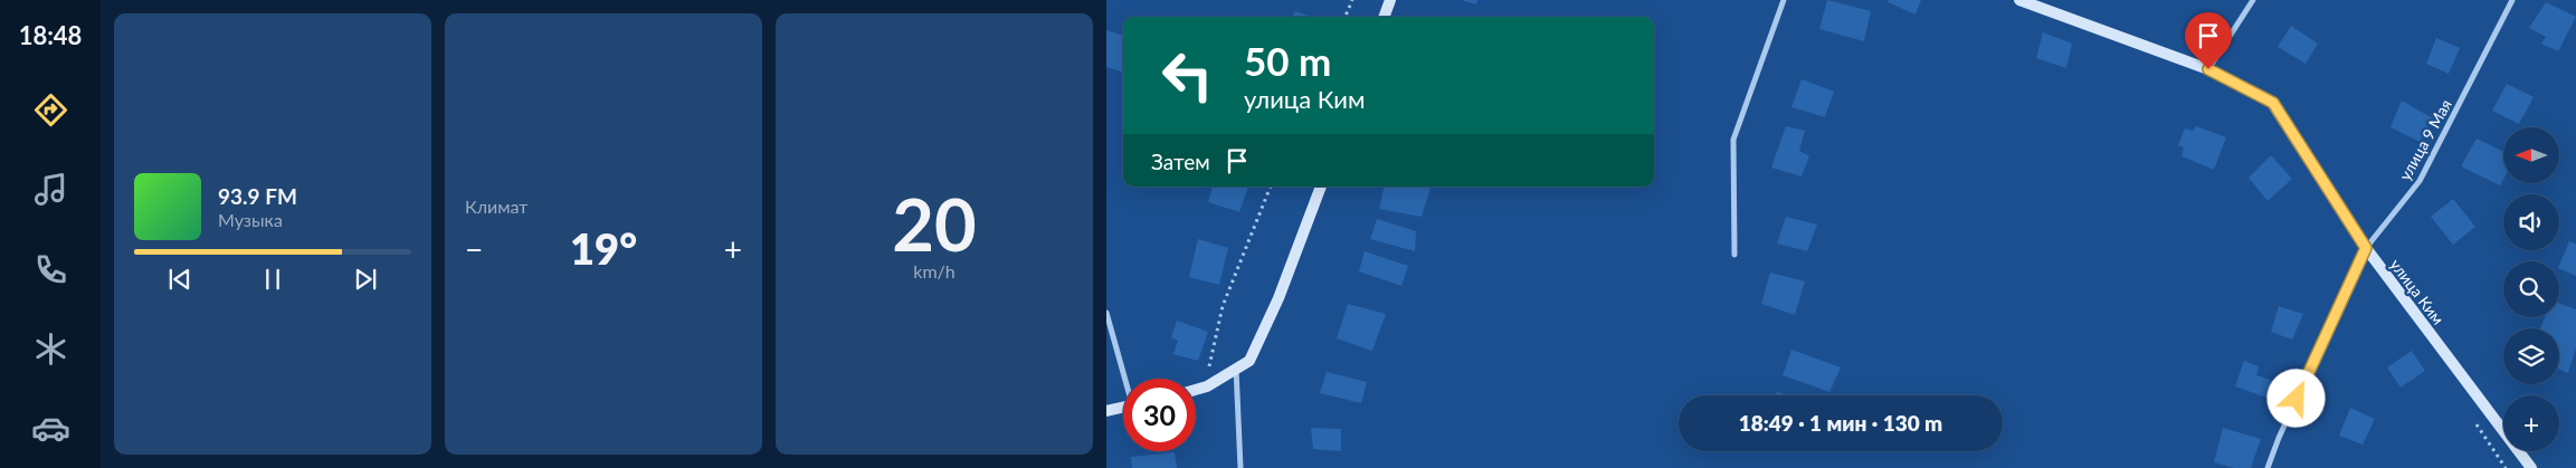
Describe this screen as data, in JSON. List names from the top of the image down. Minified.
{"streets":{"street":["улица 9 Мая","улица Ким"]},"crossings":[["улица 9 Мая","улица Ким"]],"north":"left","page":{"tabs":"18:48","tile":["Климат",["20","km/h"]],"turn":["50 m","улица Ким"],"map_buttons":"+","then":"Затем","song":["93.9 FM","Музыка"],"heat":["−","19°","+"],"limit":"30","trip":"18:49 · 1 мин · 130 m"}}
